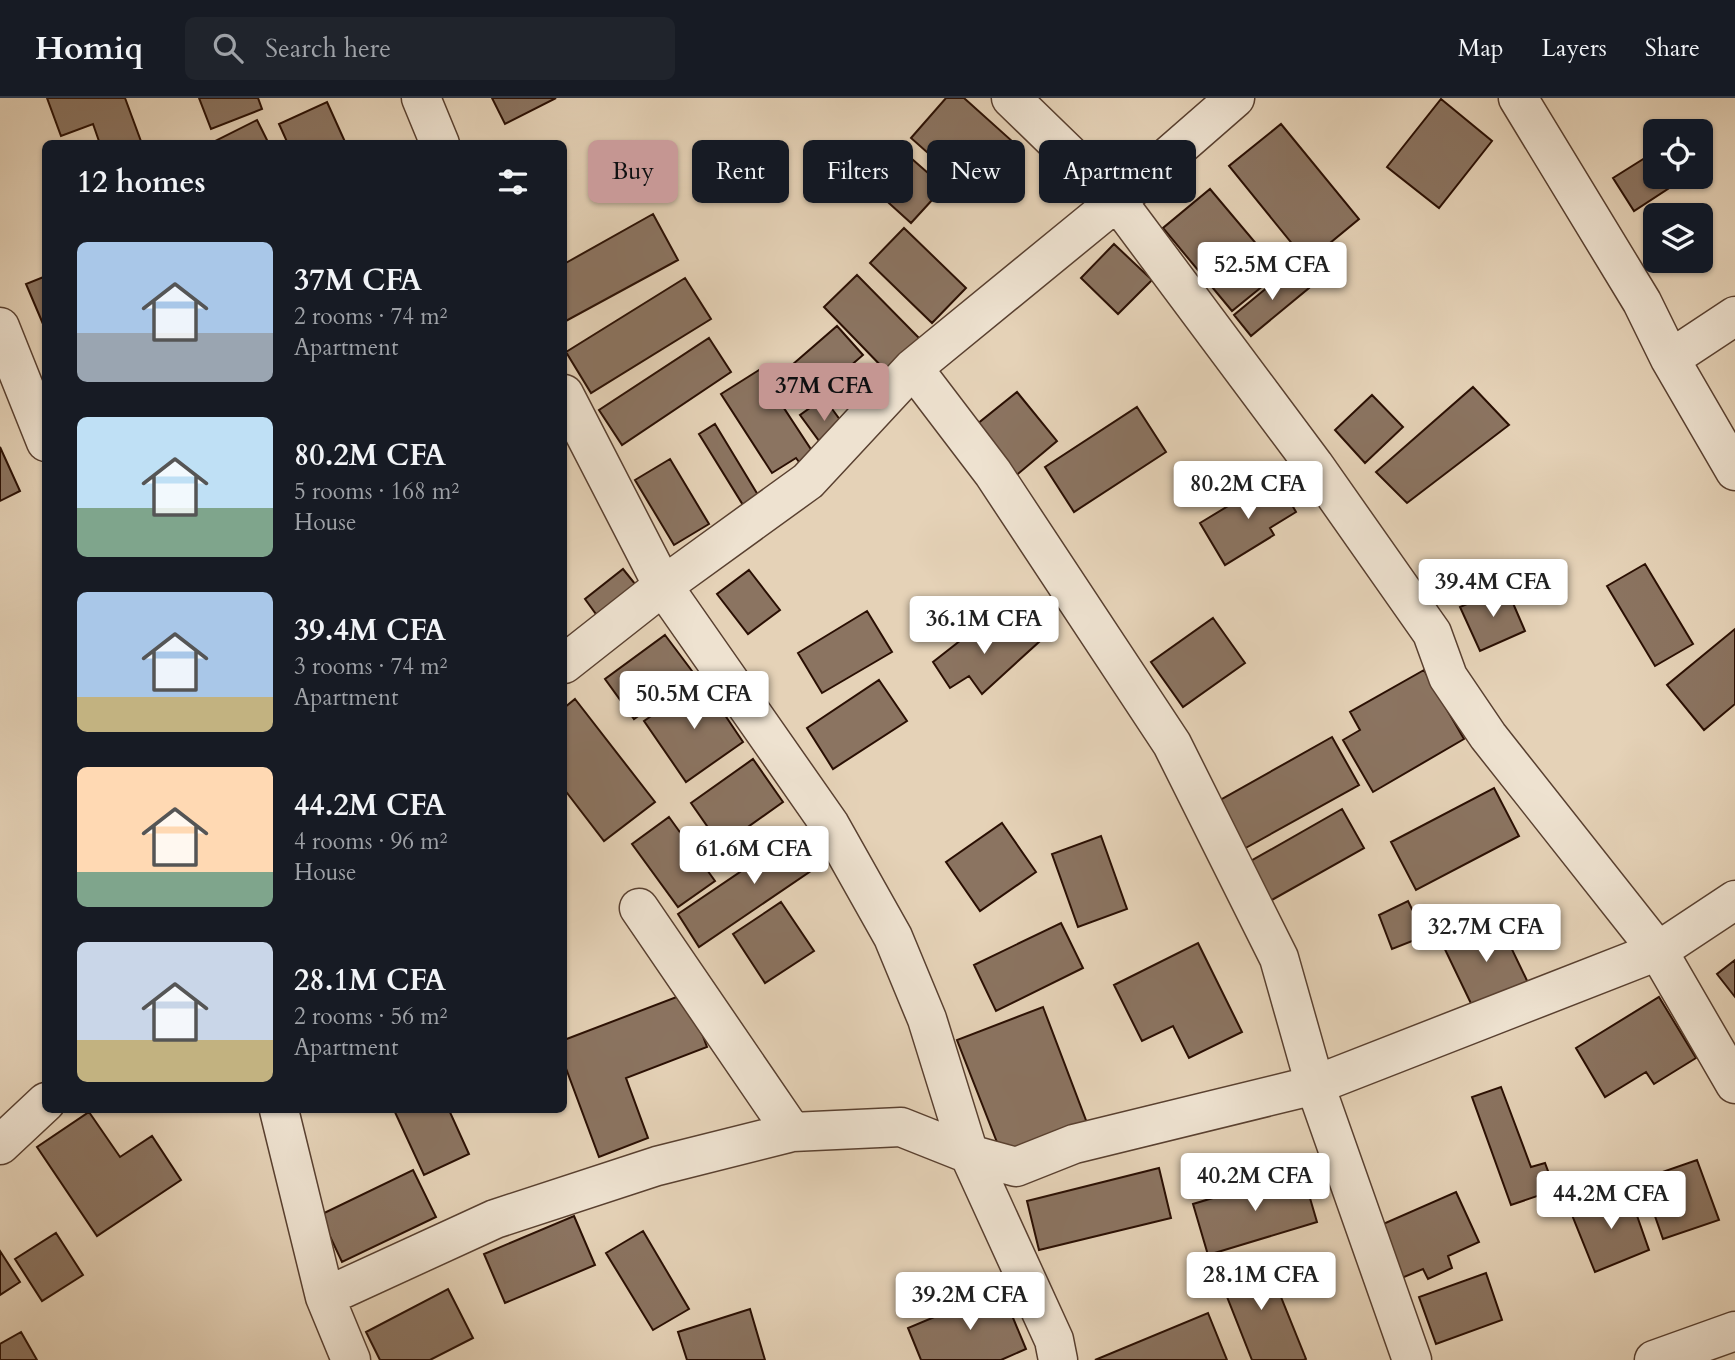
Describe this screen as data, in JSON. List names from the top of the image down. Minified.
{"page":{"header":"Homiq","search":"Search here","nav":["Map","Layers","Share"],"chip":["Buy","Rent","Filters","New","Apartment"],"heading":"12 homes","list":[{"name":"37M CFA","note":"2 rooms · 74 m² · Apartment"},{"name":"80.2M CFA","note":"5 rooms · 168 m² · House"},{"name":"39.4M CFA","note":"3 rooms · 74 m² · Apartment"},{"name":"44.2M CFA","note":"4 rooms · 96 m² · House"},{"name":"28.1M CFA","note":"2 rooms · 56 m² · Apartment"}],"price":["52.5M CFA","37M CFA","80.2M CFA","39.4M CFA","36.1M CFA","50.5M CFA","61.6M CFA","32.7M CFA","40.2M CFA","44.2M CFA","28.1M CFA","39.2M CFA"]}}
